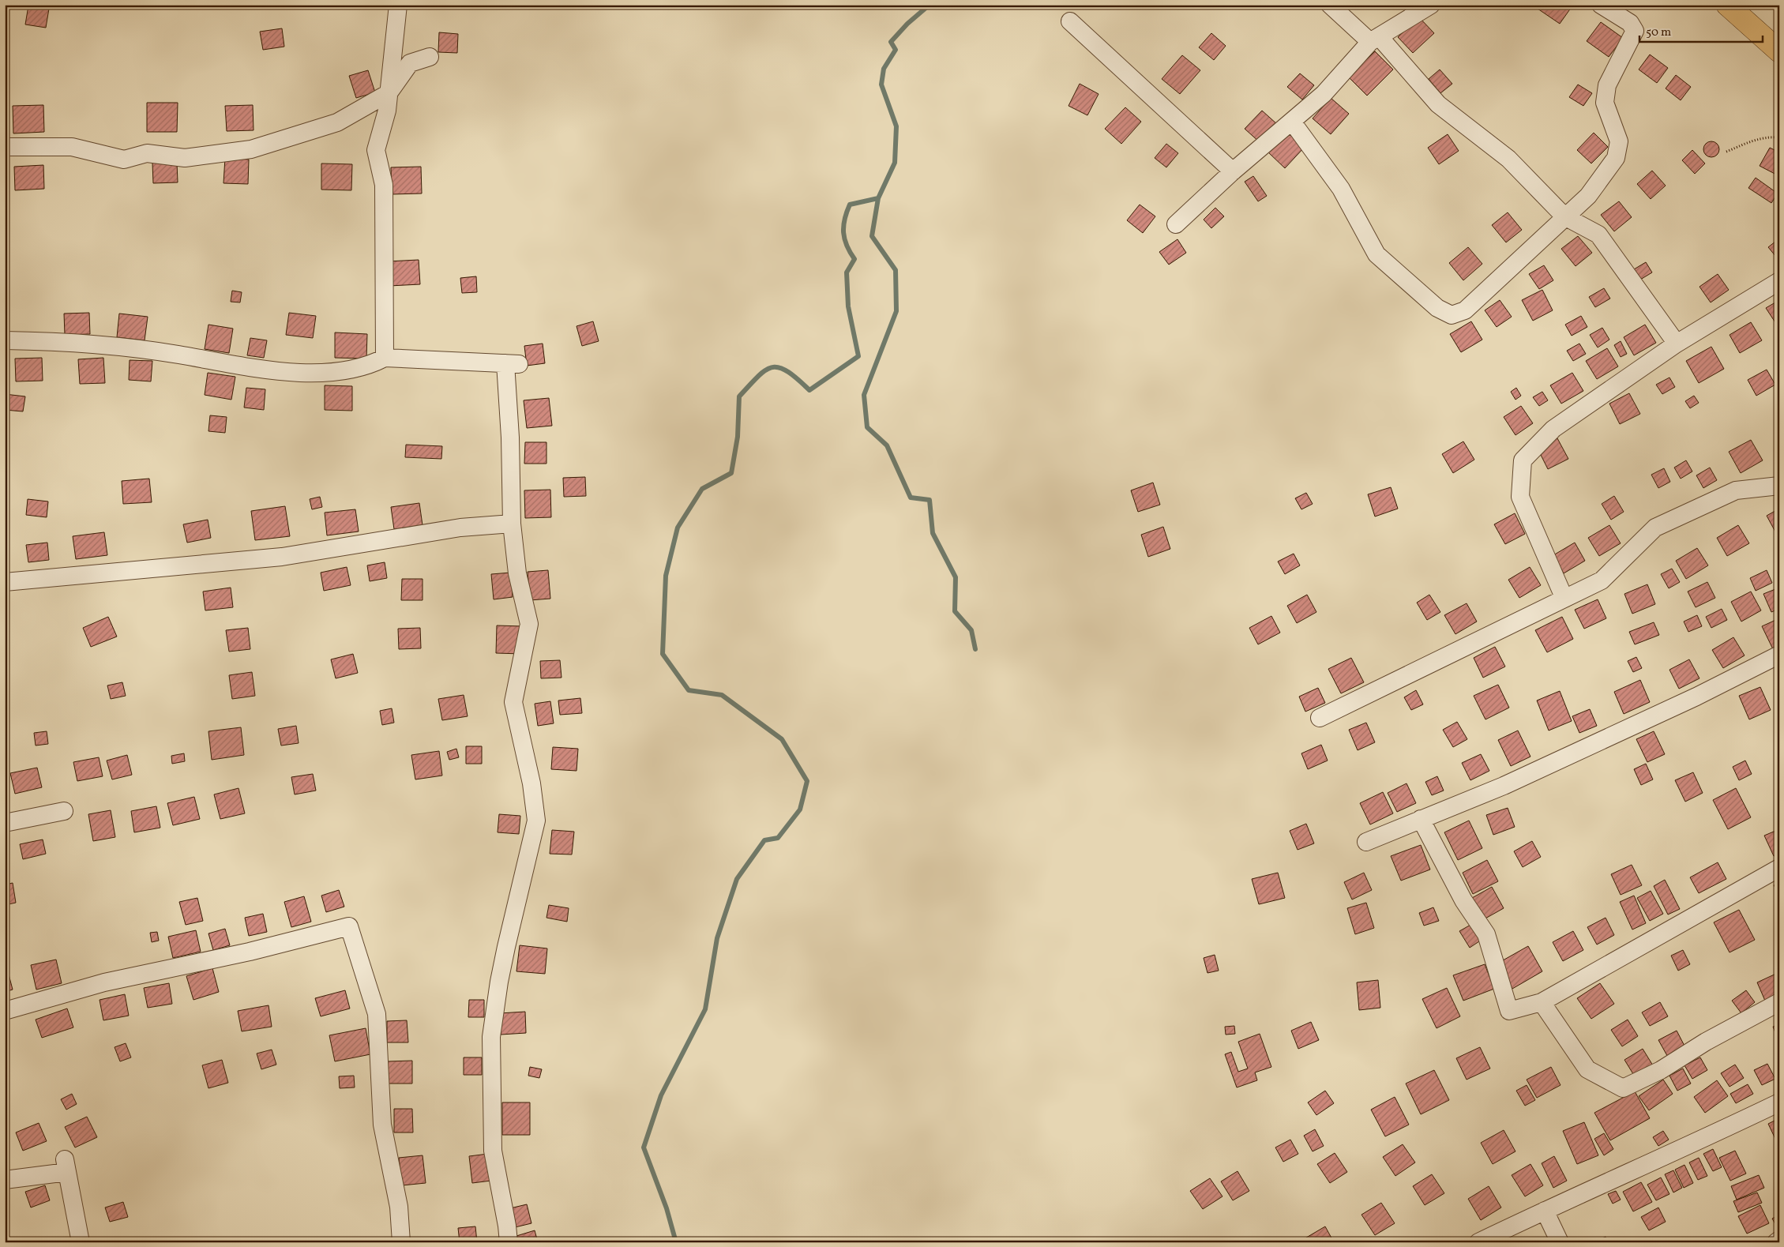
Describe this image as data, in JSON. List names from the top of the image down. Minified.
{"scale_bar":"50 m"}
